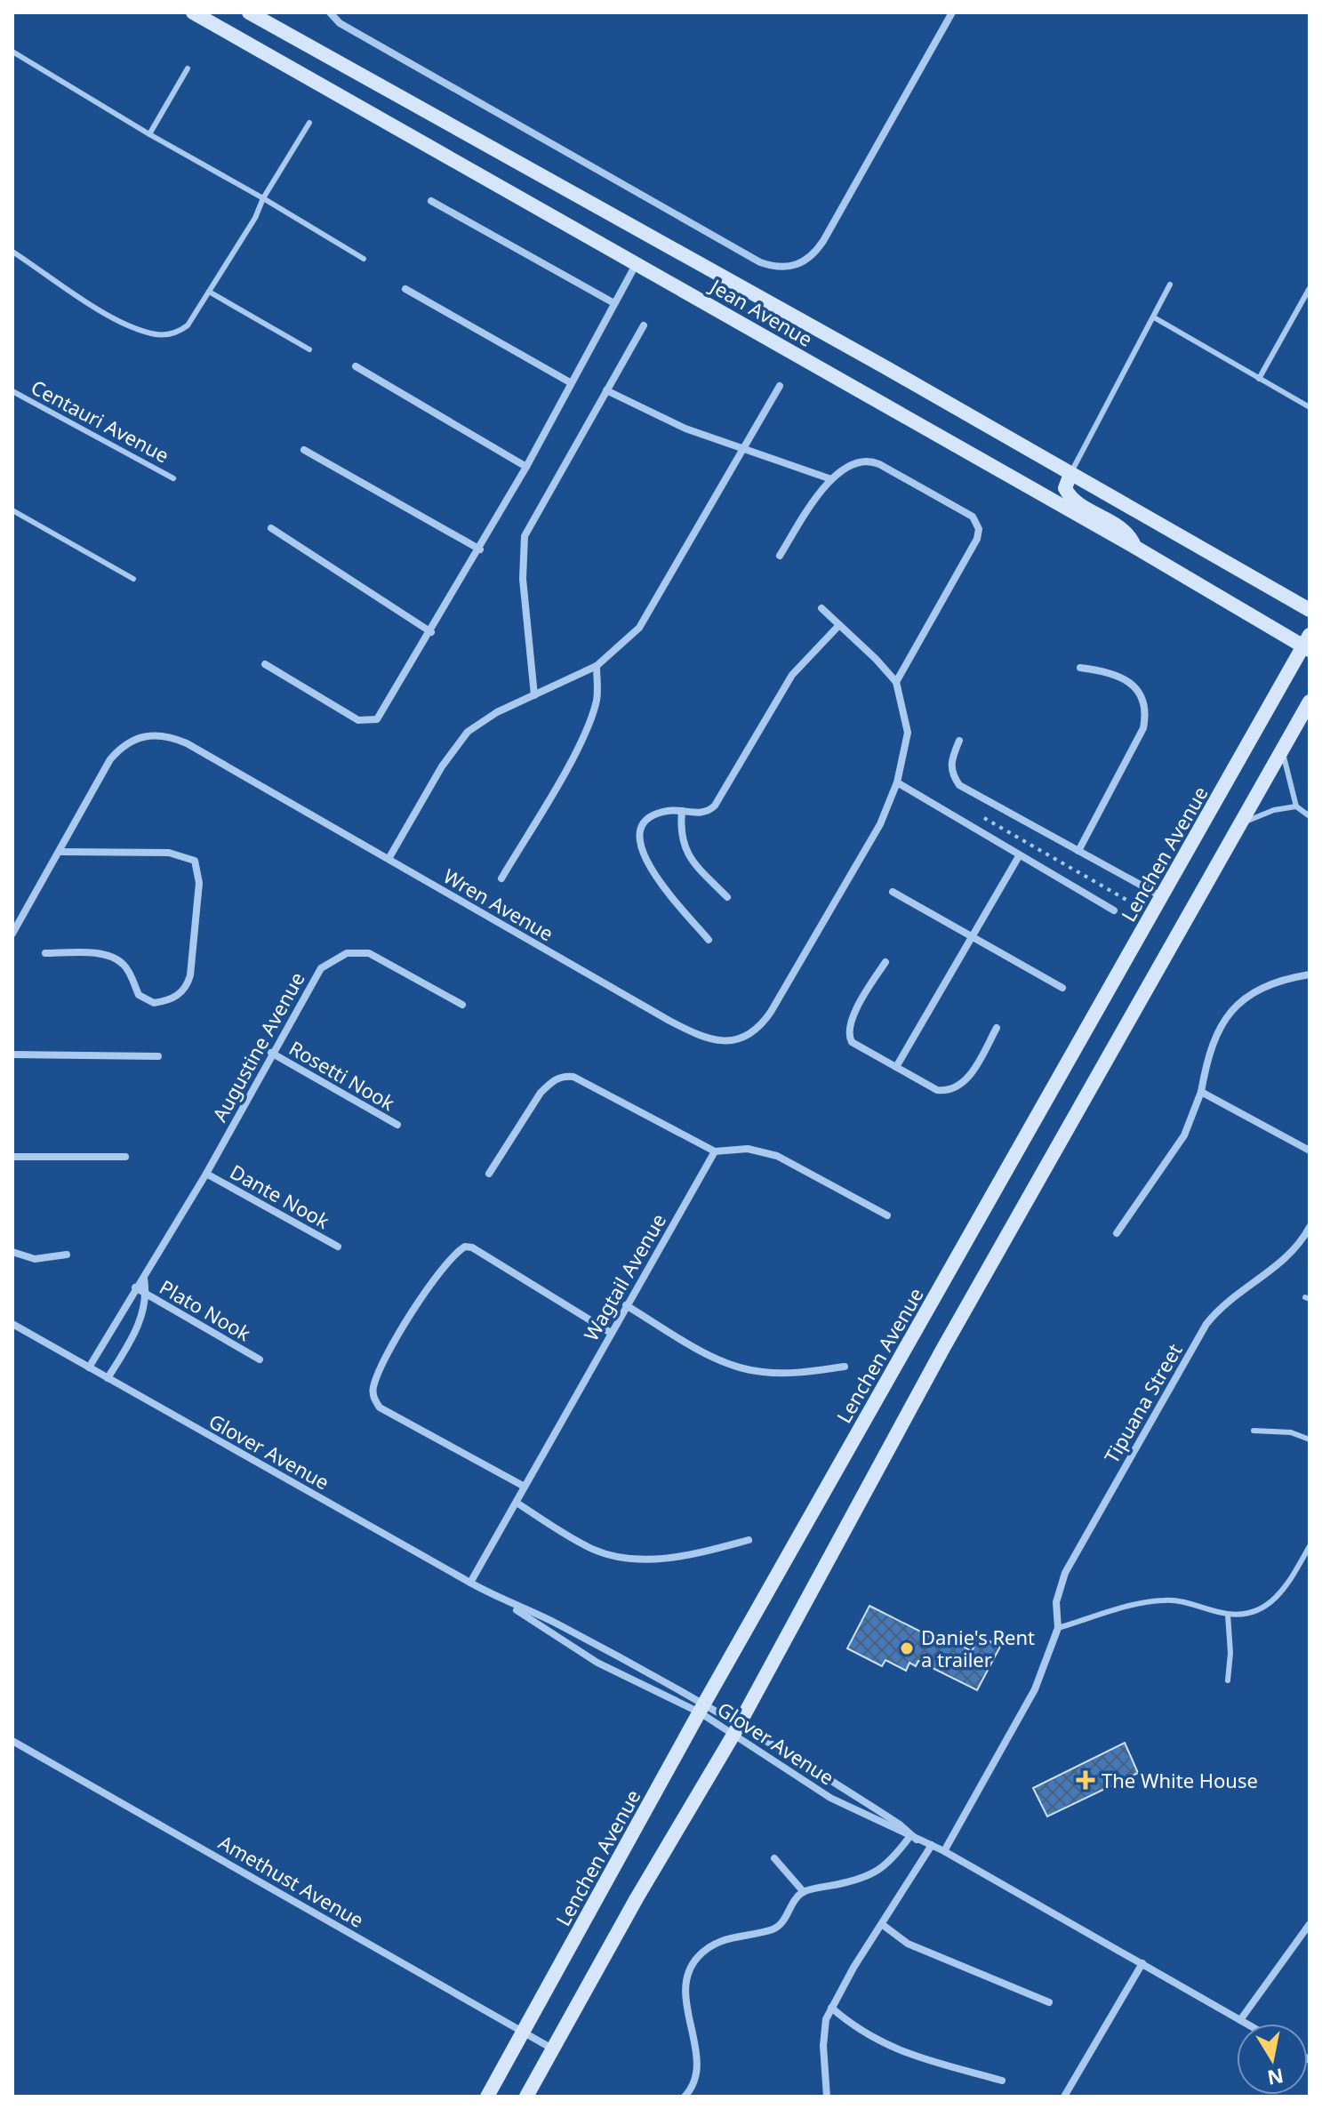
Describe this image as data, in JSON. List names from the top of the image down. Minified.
{"streets":{"main road":["Jean Avenue","Lenchen Avenue"],"street":["Wren Avenue","Augustine Avenue","Rosetti Nook","Dante Nook","Wagtail Avenue","Plato Nook","Tipuana Street","Glover Avenue","Amethust Avenue"],"lane":["Centauri Avenue"]},"crossings":[["Jean Avenue","Lenchen Avenue"],["Lenchen Avenue","Glover Avenue"],["Lenchen Avenue","Amethust Avenue"],["Augustine Avenue","Rosetti Nook"],["Augustine Avenue","Dante Nook"],["Augustine Avenue","Plato Nook"],["Augustine Avenue","Glover Avenue"],["Wagtail Avenue","Glover Avenue"],["Tipuana Street","Glover Avenue"]],"places":{"other":["Danie's Rent a trailer"],"health":["The White House"]},"north":"bottom"}
